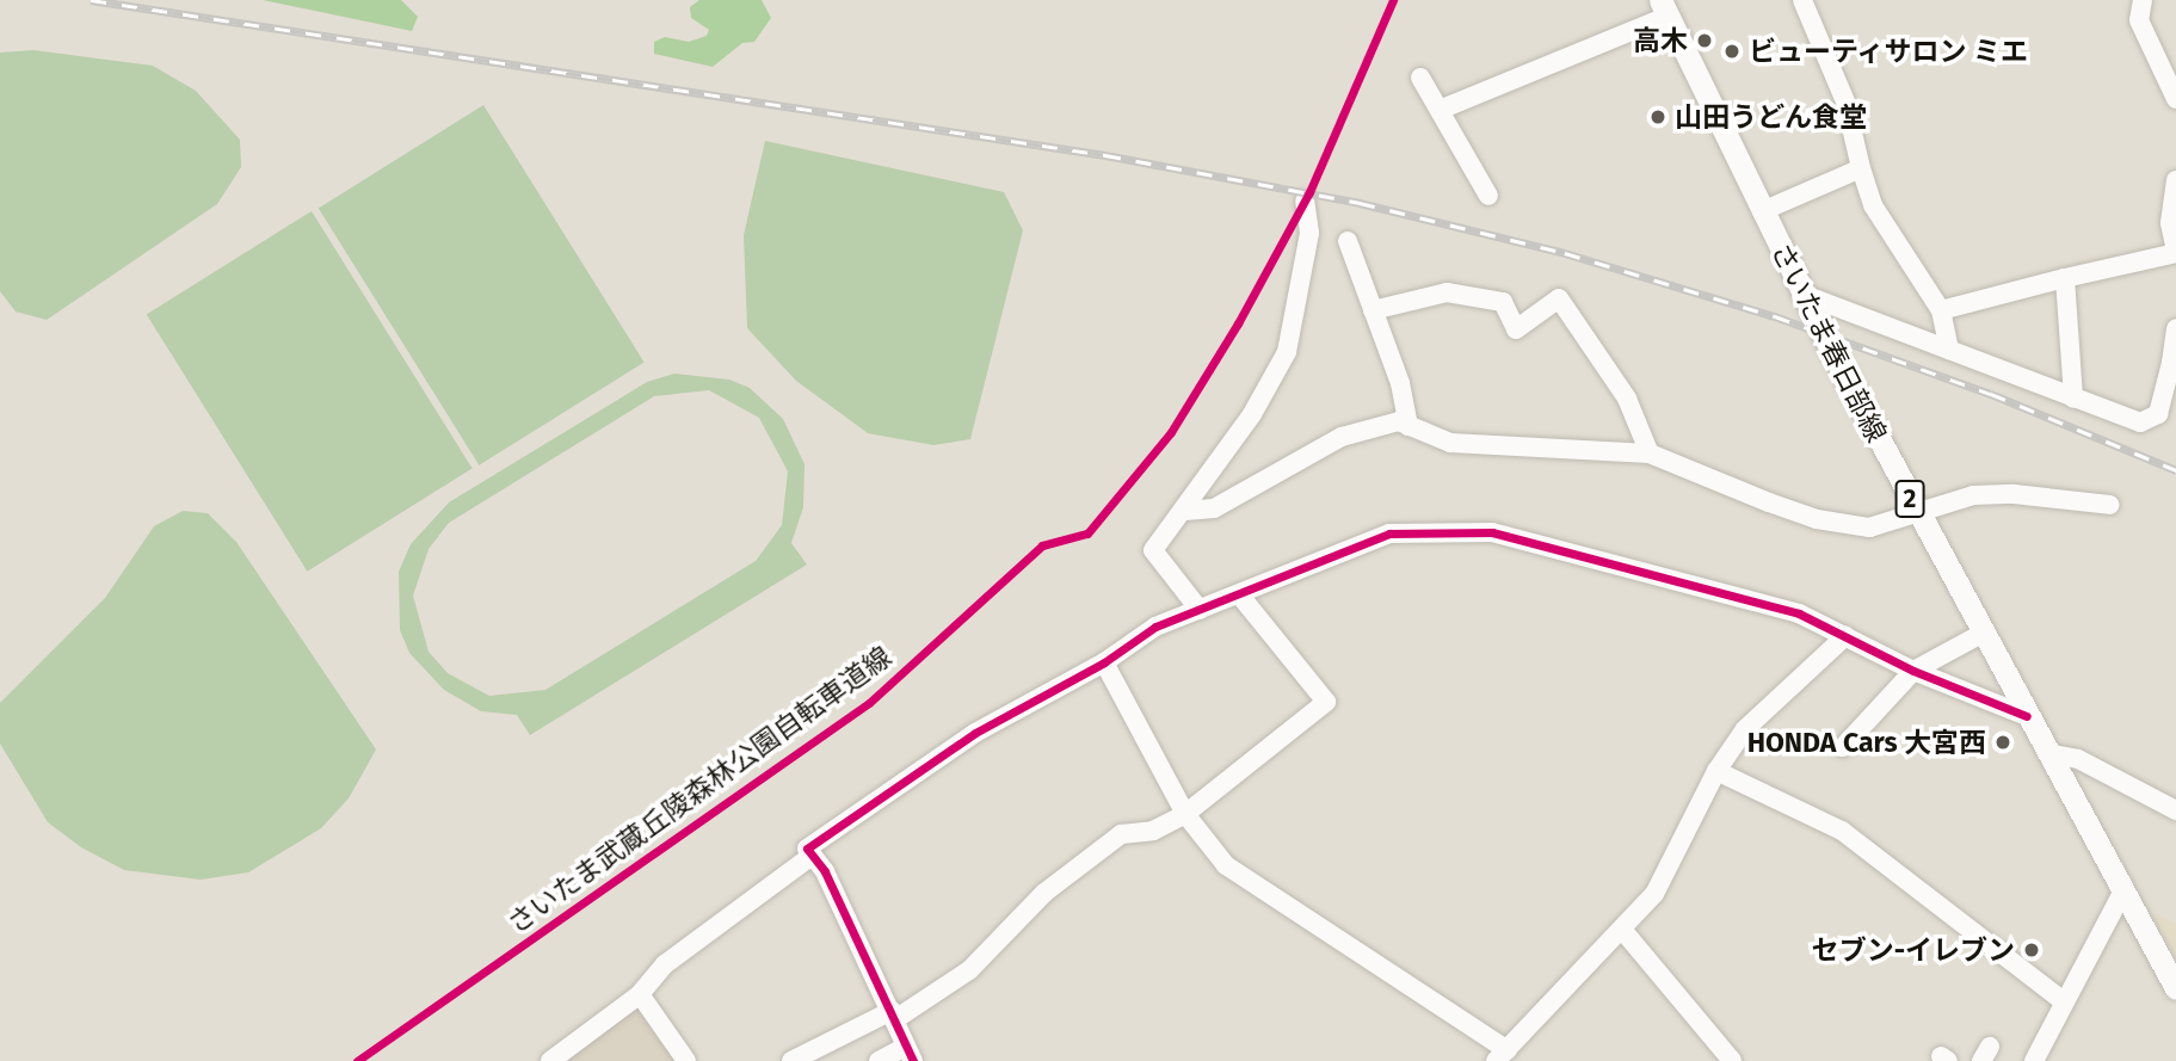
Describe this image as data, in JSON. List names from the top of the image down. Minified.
{"streets":{"main road":["さいたま春日部線","2"],"cycle path":["さいたま武蔵丘陵森林公園自転車道線"]},"places":["高木","ビューティサロン ミエ","山田うどん食堂","HONDA Cars 大宮西","セブン-イレブン"]}
